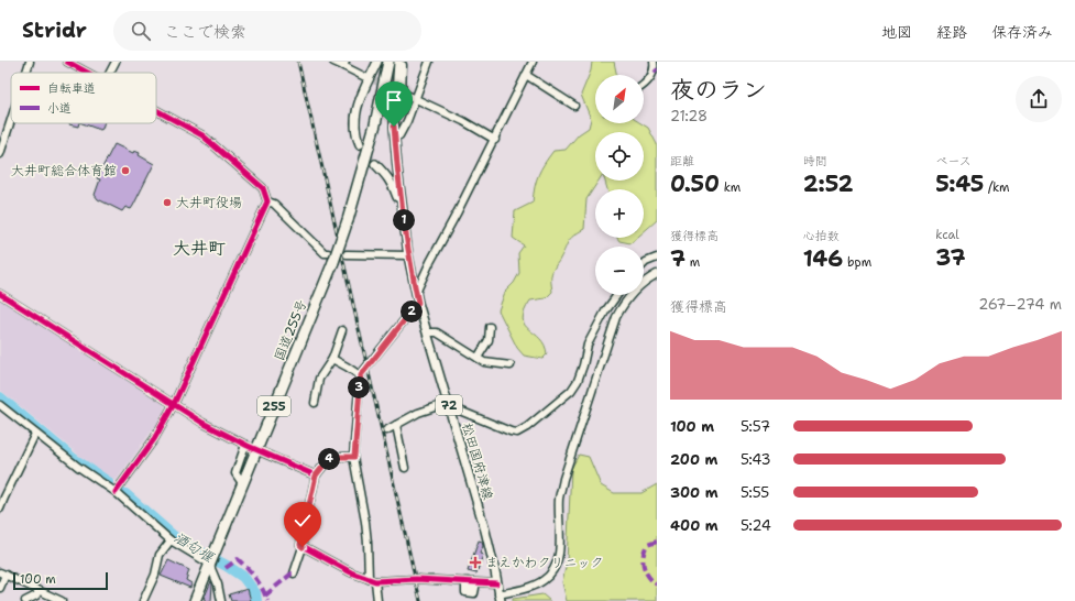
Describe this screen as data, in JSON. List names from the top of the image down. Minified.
{"streets":{"highway":["国道255号","255"],"main road":["72","松田国府津線"]},"crossings":[["国道255号","松田国府津線"]],"districts":["大井町"],"water":["酒匂堰"],"places":{"other":["大井町総合体育館","大井町役場"],"health":["まえかわクリニック"]},"legend":["自転車道","小道"],"scale_bar":"100 m","north":"top right","page":{"header":"Stridr","search":"ここで検索","nav":["地図","経路","保存済み"],"heading":["夜のラン","21:28"],"map_buttons":["+","−"],"stats":[["距離","0.50 km"],["時間","2:52"],["ペース","5:45 /km"],["獲得標高","7 m"],["心拍数","146 bpm"],["kcal","37"]],"pins":["1","2","3","4"],"chart":["獲得標高","267–274 m"],"list":[{"name":"100 m","note":"5:57"},{"name":"200 m","note":"5:43"},{"name":"300 m","note":"5:55"},{"name":"400 m","note":"5:24"}],"scale":"100 m"}}
